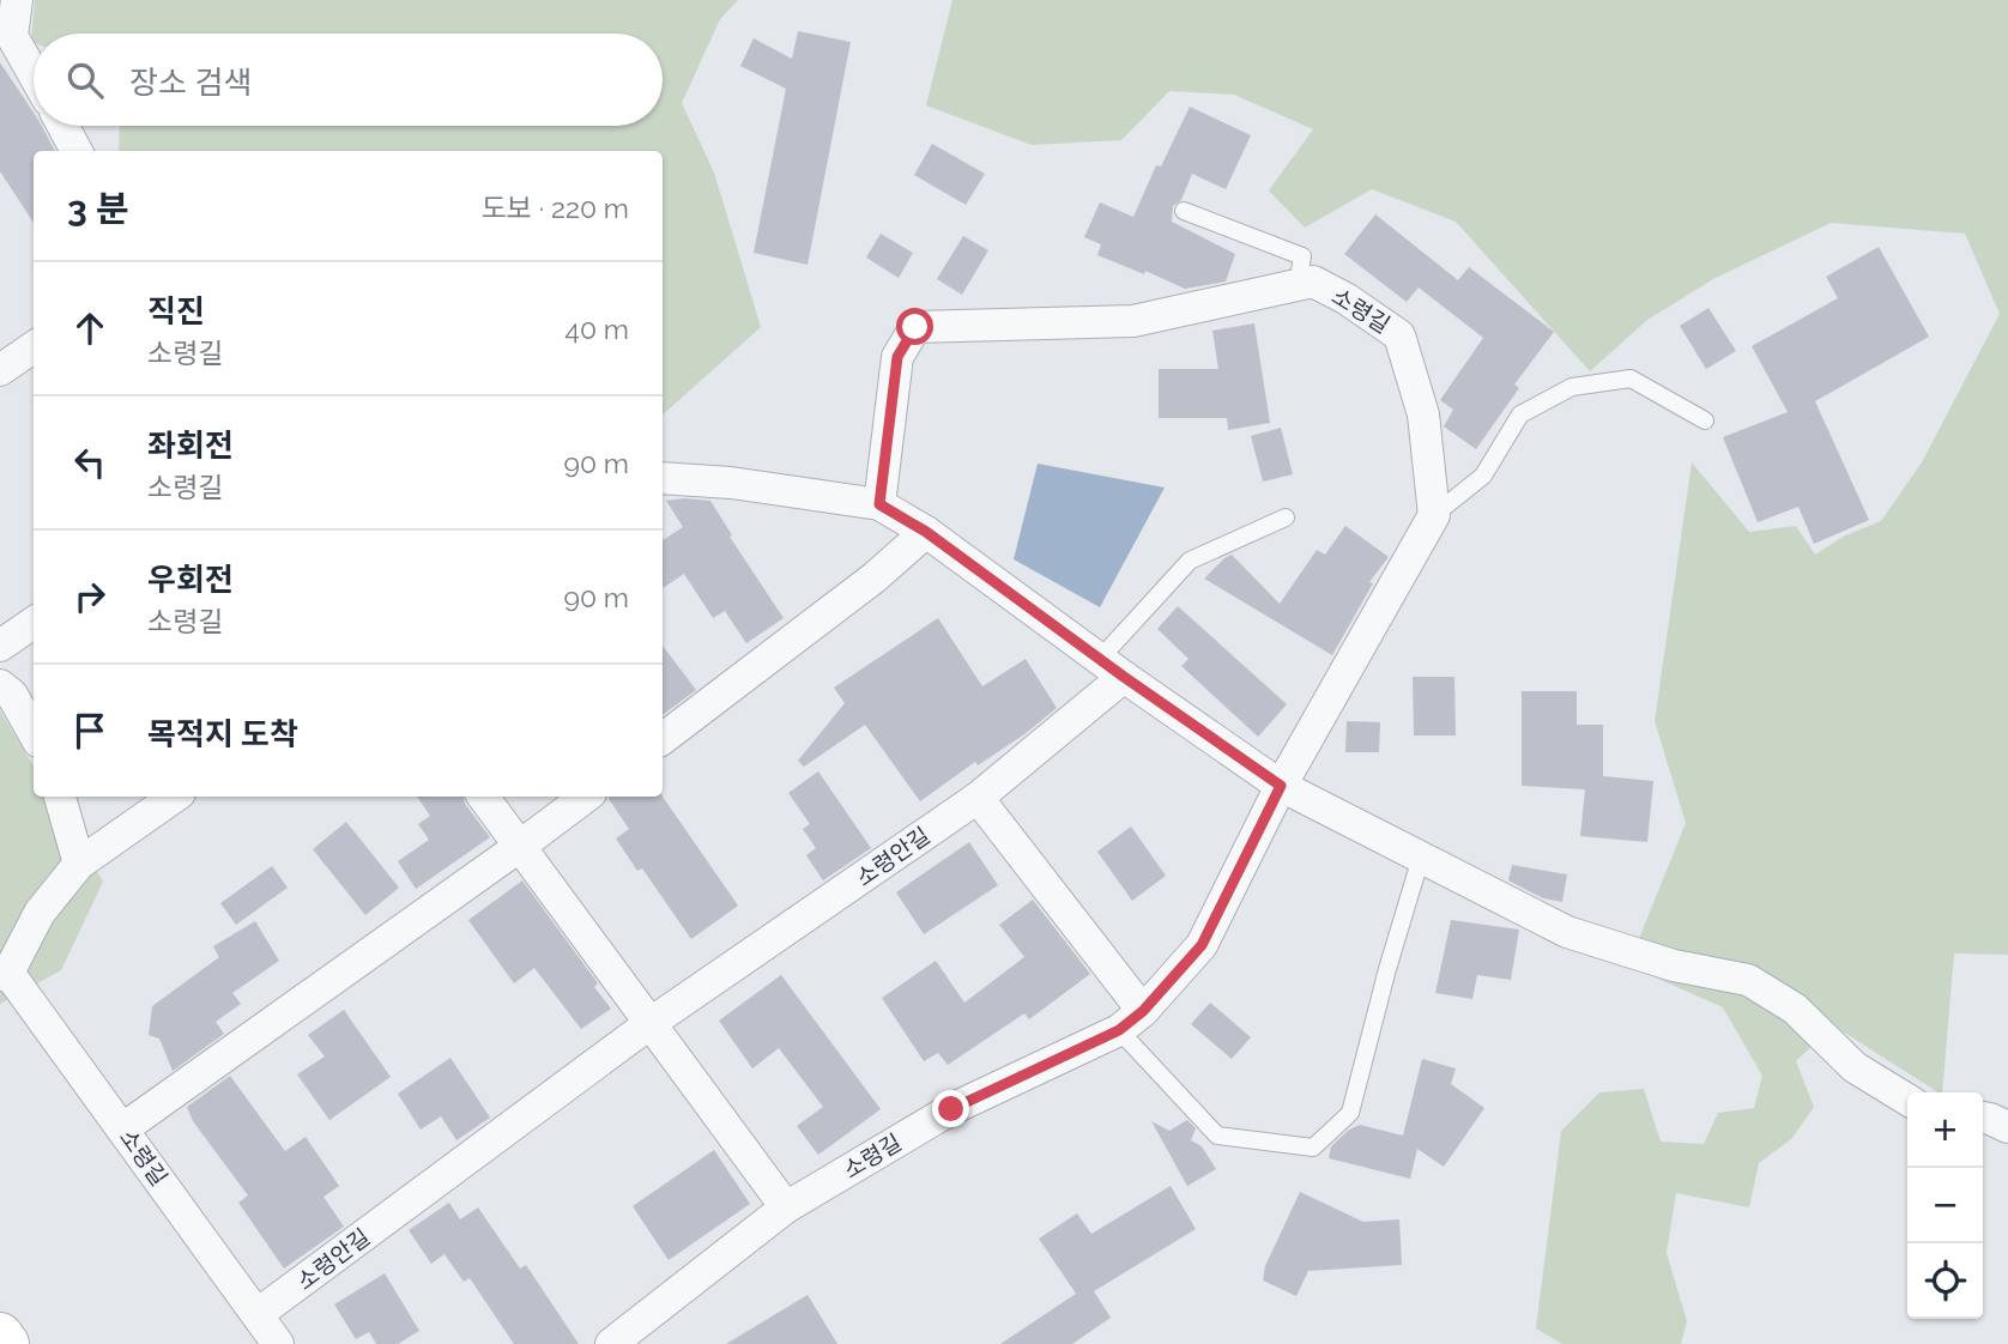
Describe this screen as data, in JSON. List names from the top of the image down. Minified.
{"streets":{"street":["소령길","소령안길"]},"crossings":[["소령길","소령안길"]],"page":{"search":"장소 검색","heading":["3 분","도보 · 220 m"],"list":[["직진","소령길","40 m"],["좌회전","소령길","90 m"],["우회전","소령길","90 m"],"목적지 도착"],"map_buttons":["+","−"]}}
